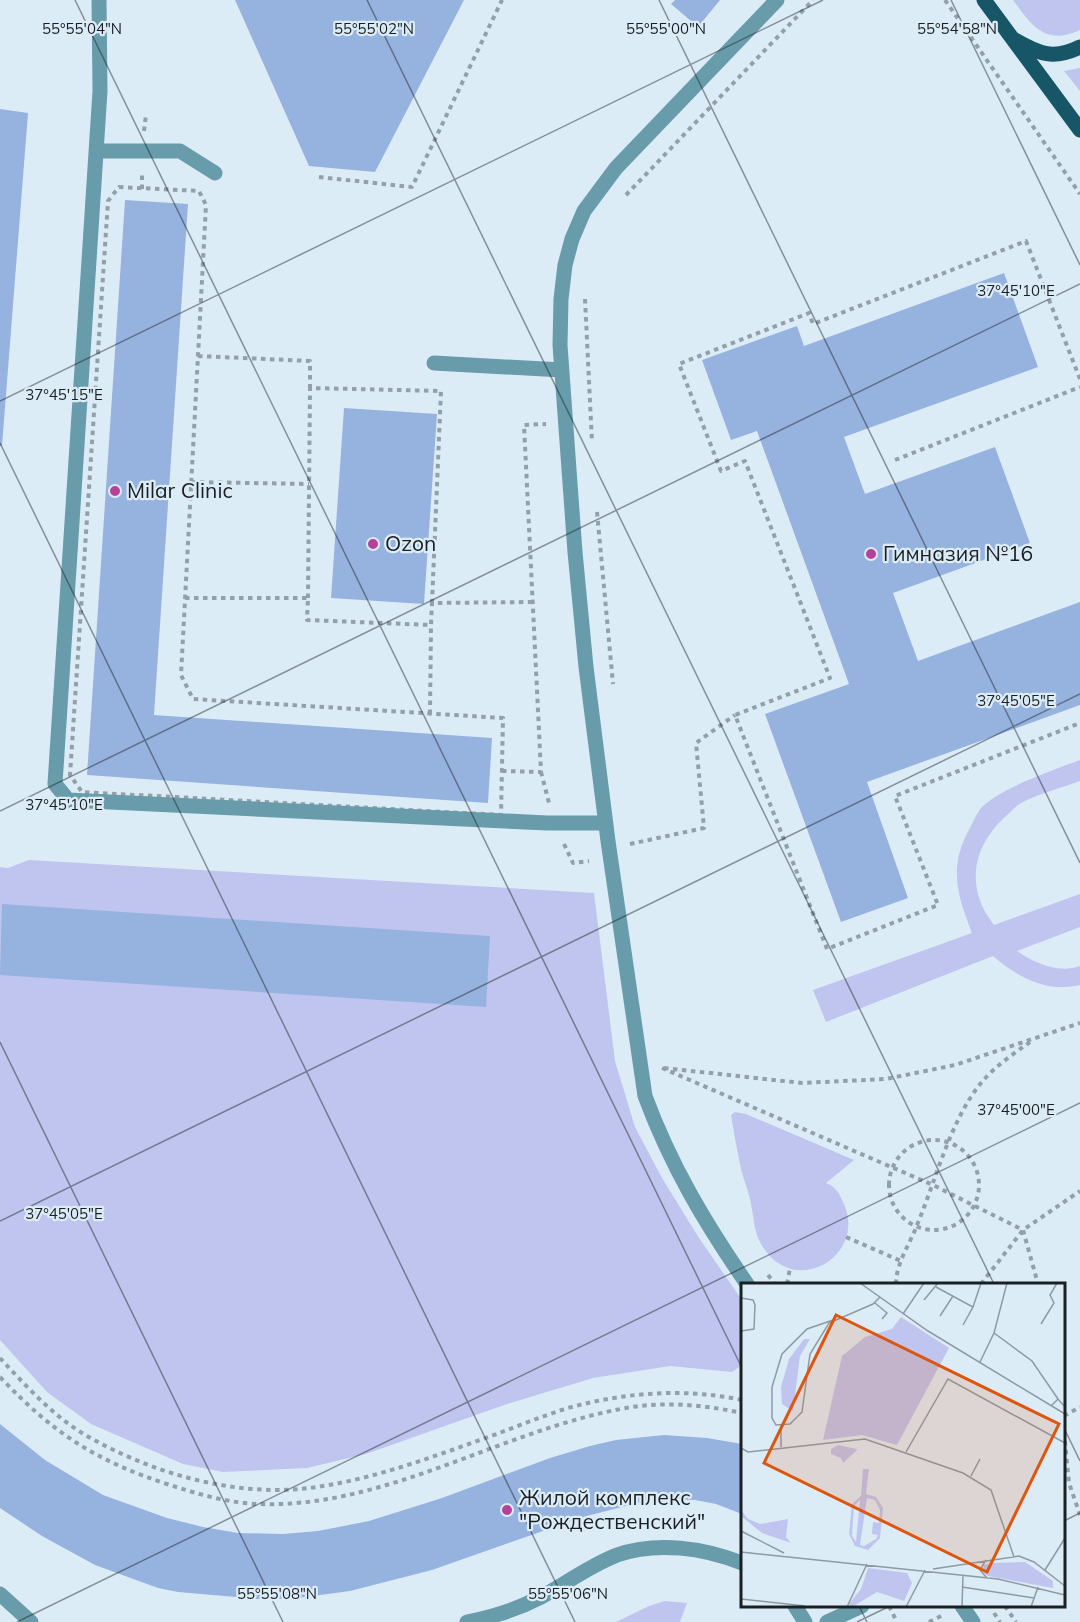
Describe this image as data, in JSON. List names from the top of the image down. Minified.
{"places":["Milar Clinic","Ozon","Гимназия №16","Жилой комплекс \"Рождественский\""],"coordinates":["55°55'02\"N","55°55'04\"N","55°55'00\"N","55°54'58\"N","37°45'10\"E","37°45'15\"E","37°45'05\"E","37°45'00\"E","55°55'08\"N","55°55'06\"N"]}
